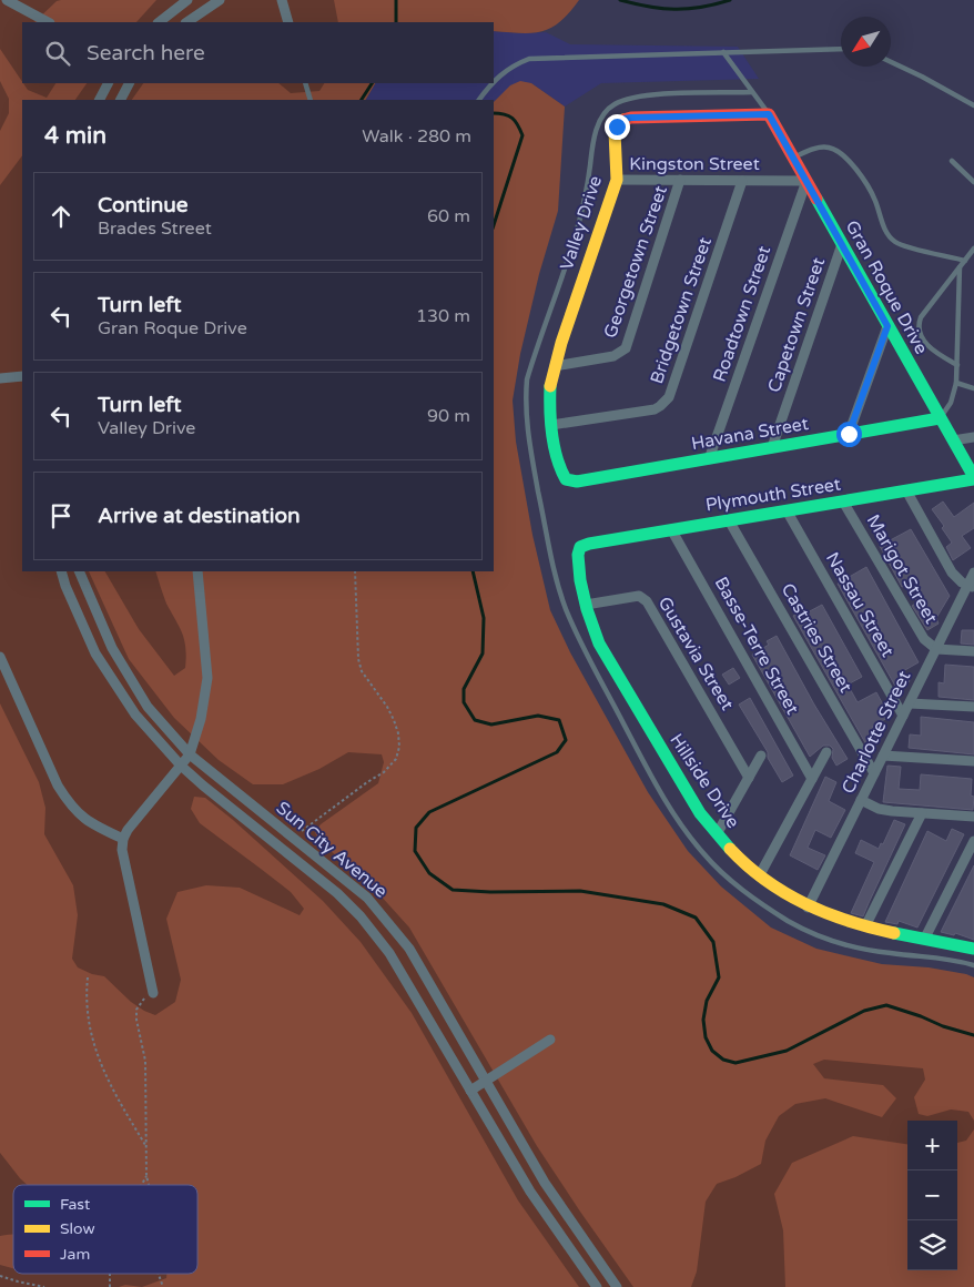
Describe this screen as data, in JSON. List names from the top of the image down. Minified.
{"streets":{"street":["Kingston Street","Valley Drive","Georgetown Street","Gran Roque Drive","Bridgetown Street","Roadtown Street","Capetown Street","Havana Street","Plymouth Street","Marigot Street","Nassau Street","Castries Street","Basse-Terre Street","Gustavia Street","Charlotte Street","Hillside Drive","Sun City Avenue"]},"crossings":[["Kingston Street","Valley Drive"],["Kingston Street","Georgetown Street"],["Kingston Street","Gran Roque Drive"],["Kingston Street","Bridgetown Street"],["Kingston Street","Roadtown Street"],["Valley Drive","Georgetown Street"],["Valley Drive","Gran Roque Drive"],["Valley Drive","Bridgetown Street"],["Valley Drive","Havana Street"],["Gran Roque Drive","Roadtown Street"],["Gran Roque Drive","Capetown Street"],["Gran Roque Drive","Havana Street"],["Gran Roque Drive","Plymouth Street"],["Roadtown Street","Havana Street"],["Capetown Street","Havana Street"],["Plymouth Street","Marigot Street"],["Plymouth Street","Nassau Street"],["Plymouth Street","Castries Street"],["Plymouth Street","Basse-Terre Street"],["Plymouth Street","Hillside Drive"],["Marigot Street","Charlotte Street"],["Nassau Street","Charlotte Street"],["Castries Street","Charlotte Street"],["Gustavia Street","Hillside Drive"],["Charlotte Street","Hillside Drive"]],"legend":["Fast","Slow","Jam"],"north":"bottom left","page":{"search":"Search here","heading":["4 min","Walk · 280 m"],"list":[["Continue","Brades Street","60 m"],["Turn left","Gran Roque Drive","130 m"],["Turn left","Valley Drive","90 m"],"Arrive at destination"],"map_buttons":["+","−"]}}
